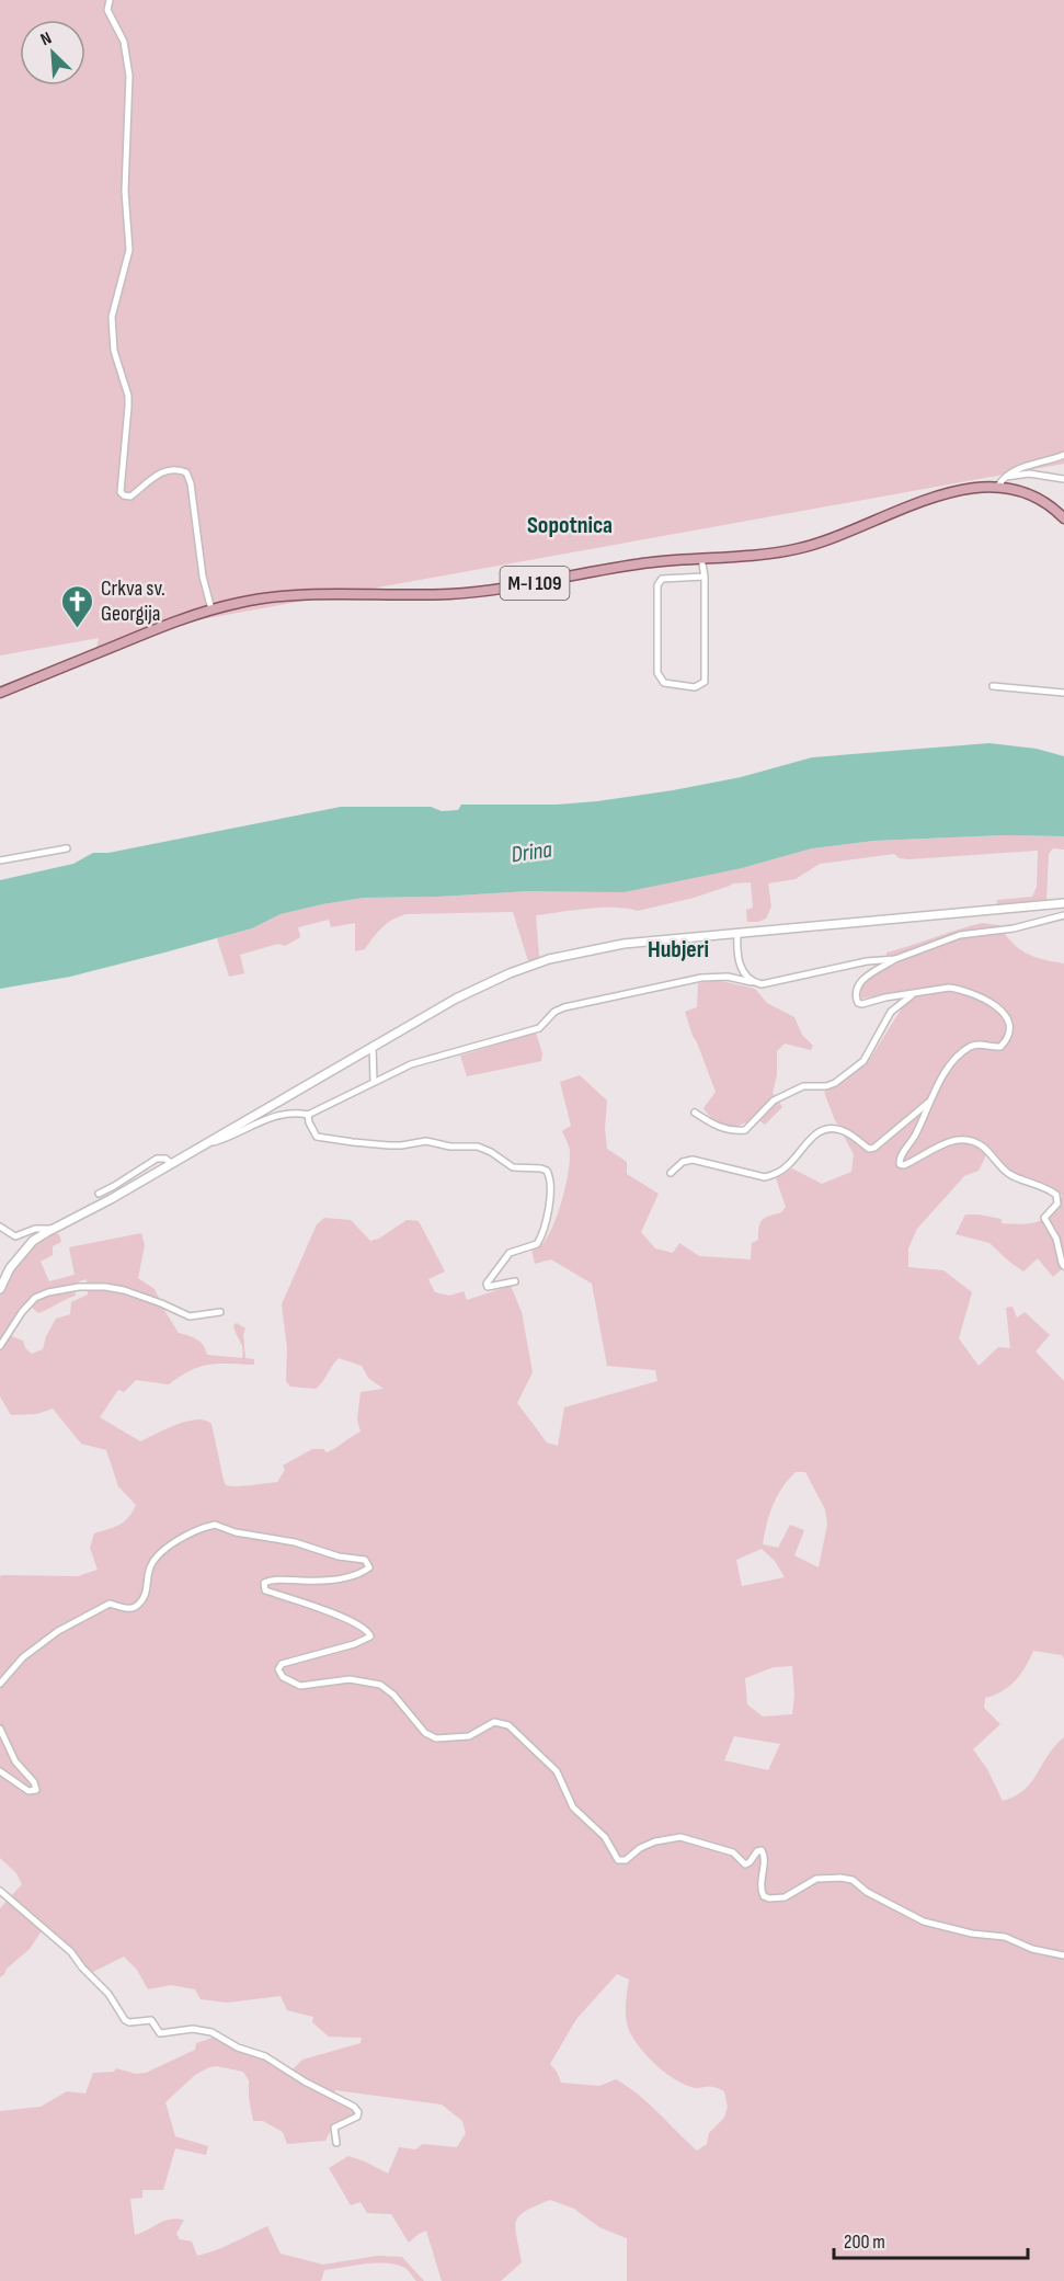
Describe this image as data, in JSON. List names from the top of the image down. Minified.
{"streets":{"main road":["M-I 109"]},"districts":["Sopotnica","Hubjeri"],"water":["Drina"],"places":{"church":["Crkva sv. Georgija"]},"scale_bar":"200 m","north":"top left"}
